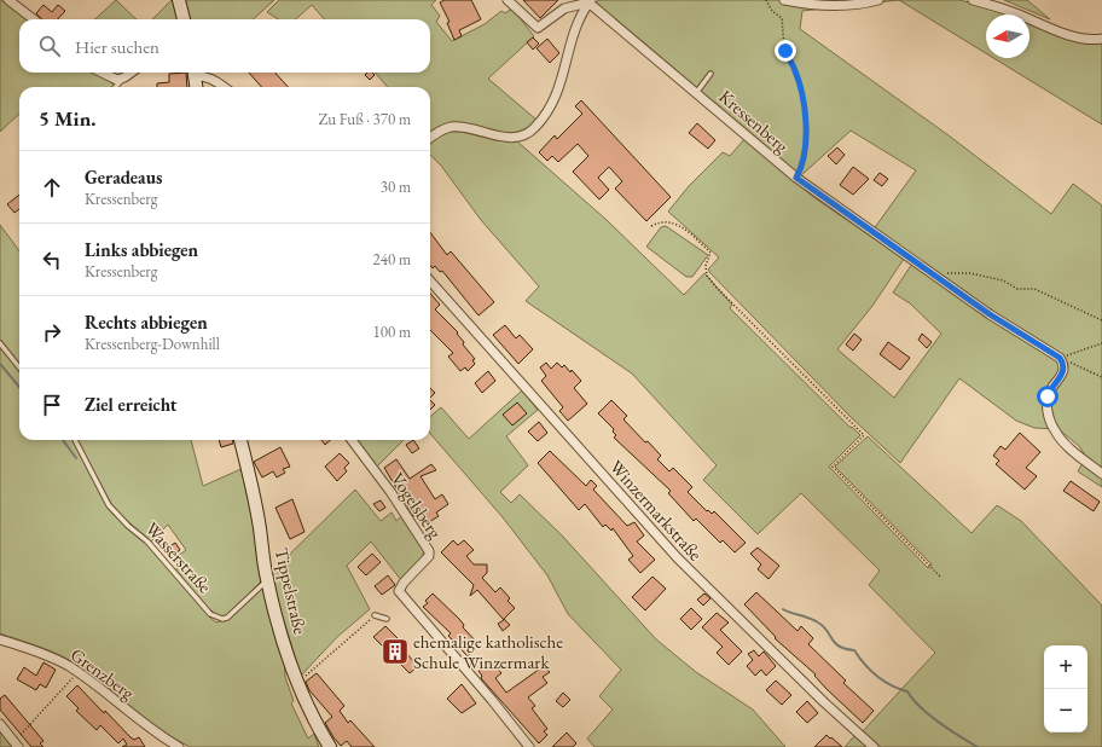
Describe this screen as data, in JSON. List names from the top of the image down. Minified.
{"streets":{"street":["Kressenberg","Vogelsberg","Winzermarkstraße","Tippelstraße","Grenzberg"],"lane":["Wasserstraße"]},"crossings":[["Wasserstraße","Tippelstraße"]],"places":{"building":["ehemalige katholische Schule Winzermark"]},"north":"left","page":{"search":"Hier suchen","heading":["5 Min.","Zu Fuß · 370 m"],"list":[["Geradeaus","Kressenberg","30 m"],["Links abbiegen","Kressenberg","240 m"],["Rechts abbiegen","Kressenberg-Downhill","100 m"],"Ziel erreicht"],"map_buttons":["+","−"]}}
